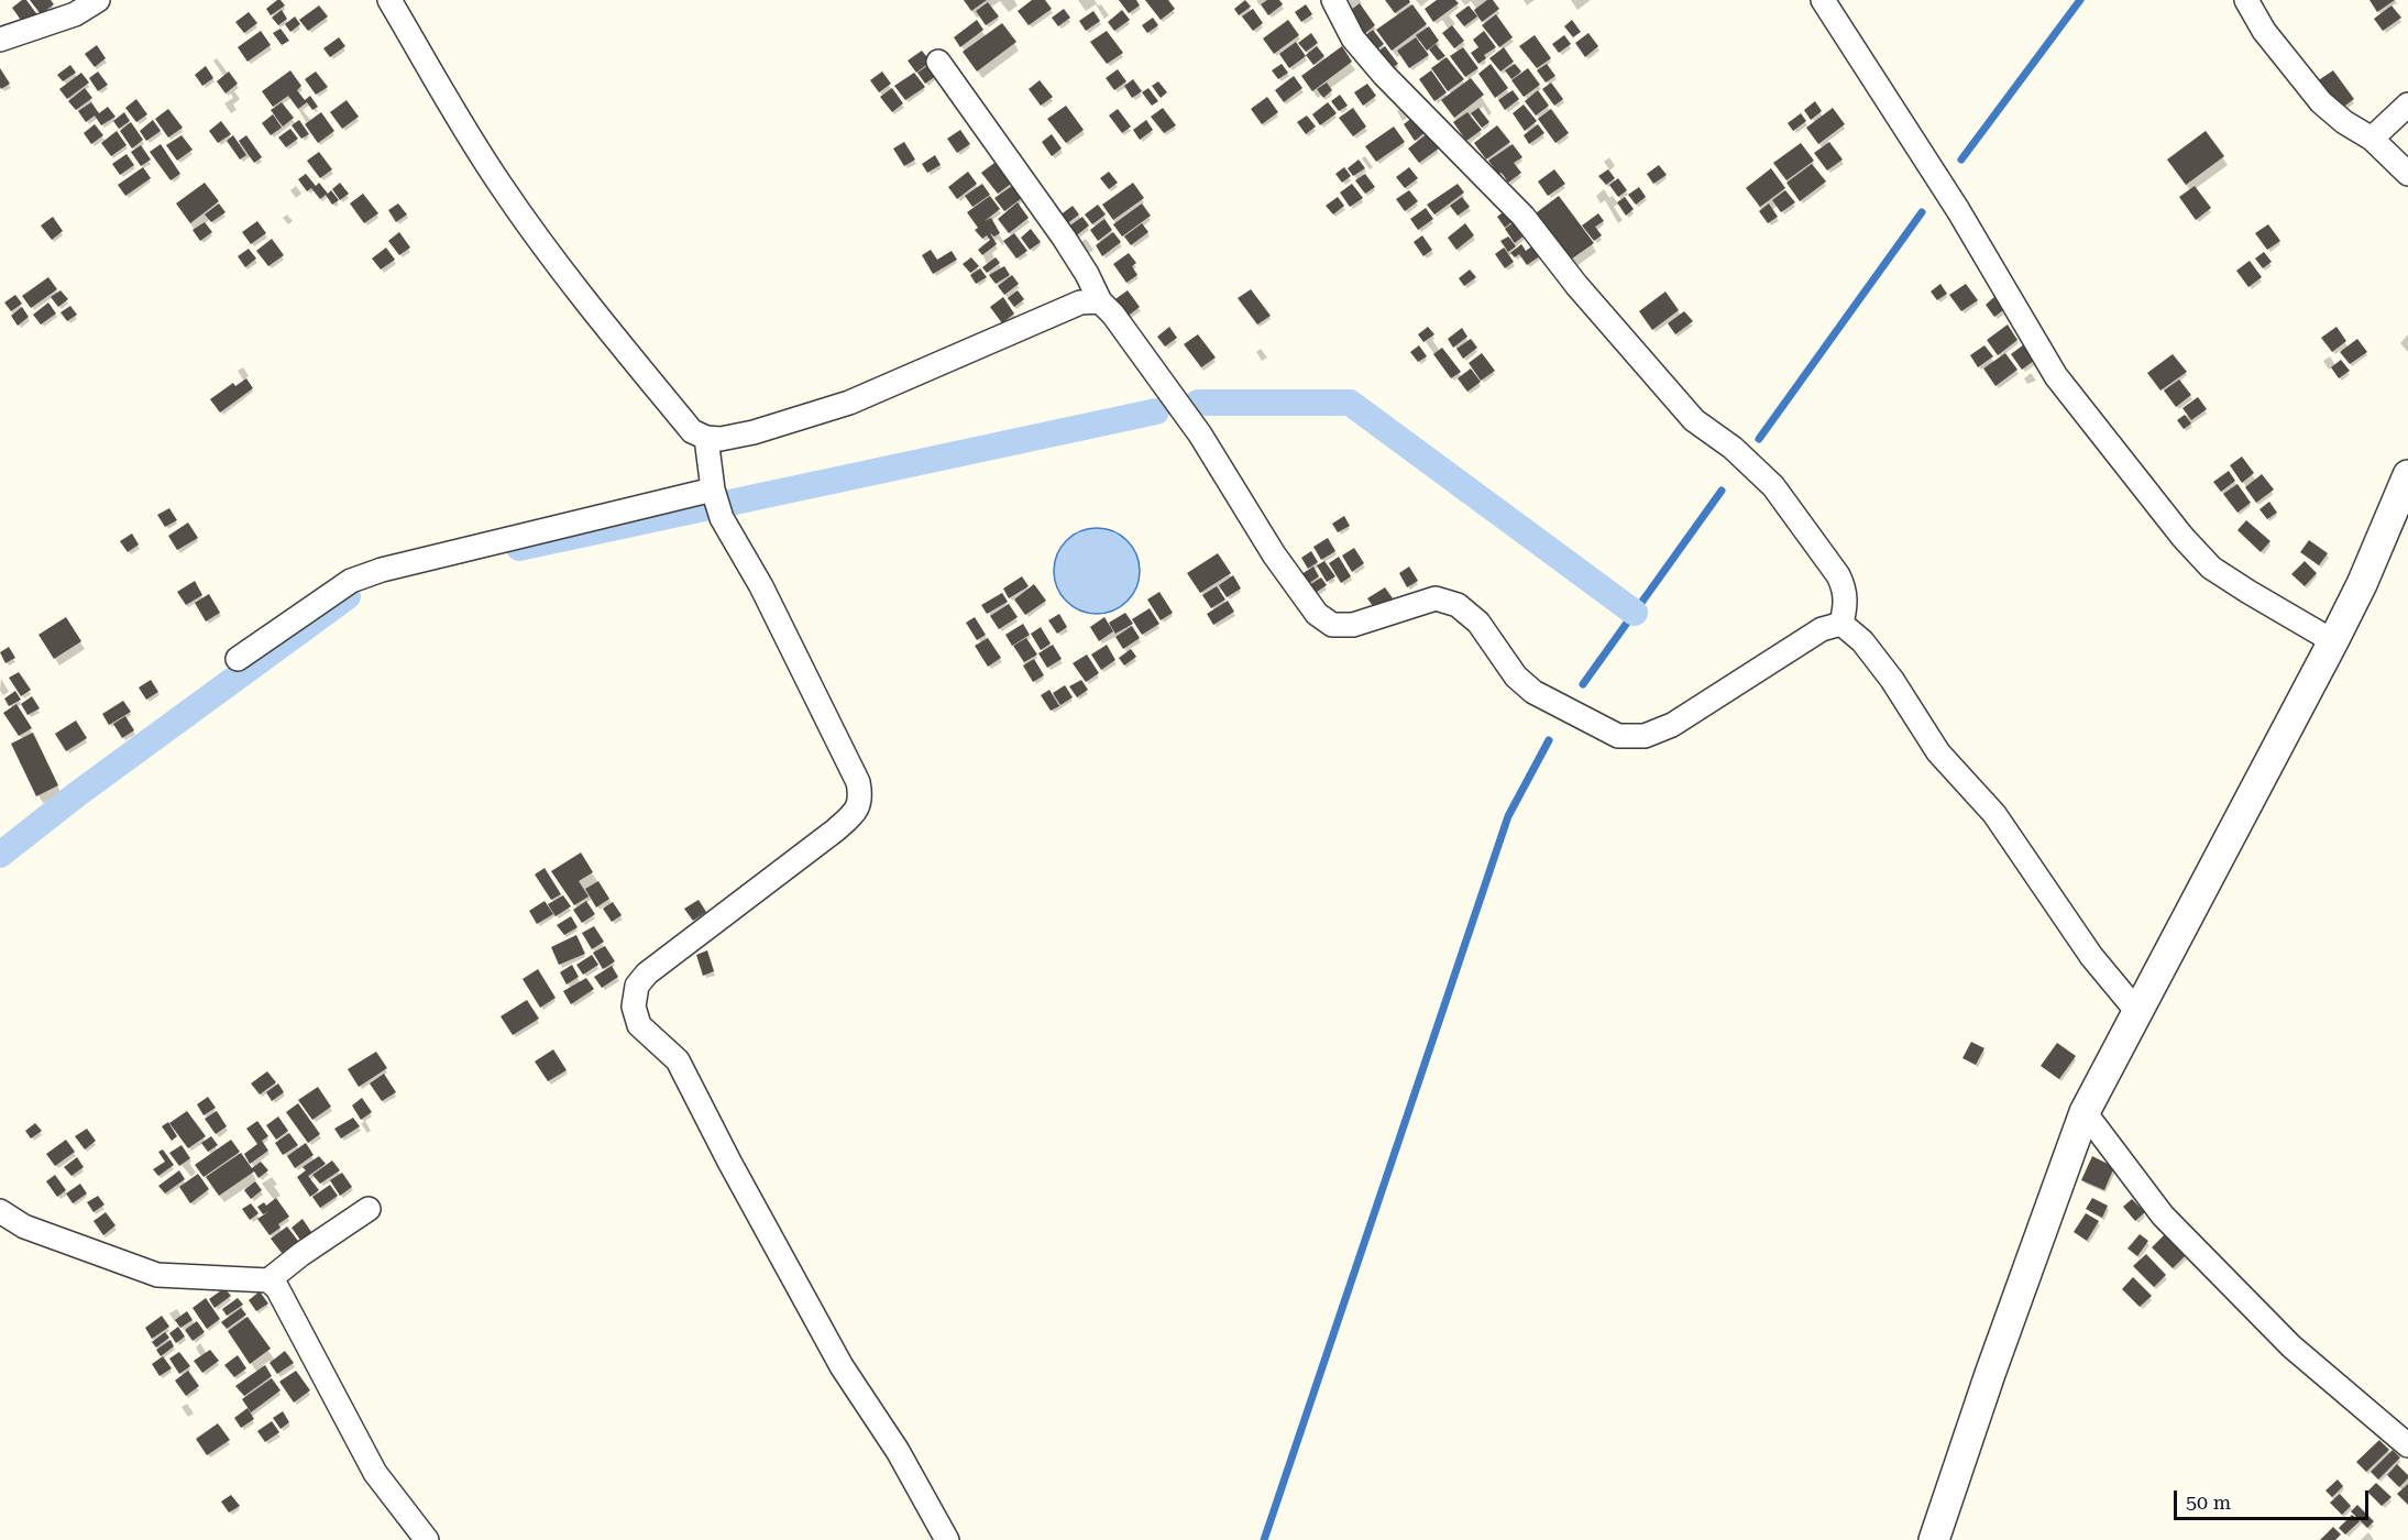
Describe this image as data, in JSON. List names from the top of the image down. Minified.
{"scale_bar":"50 m"}
